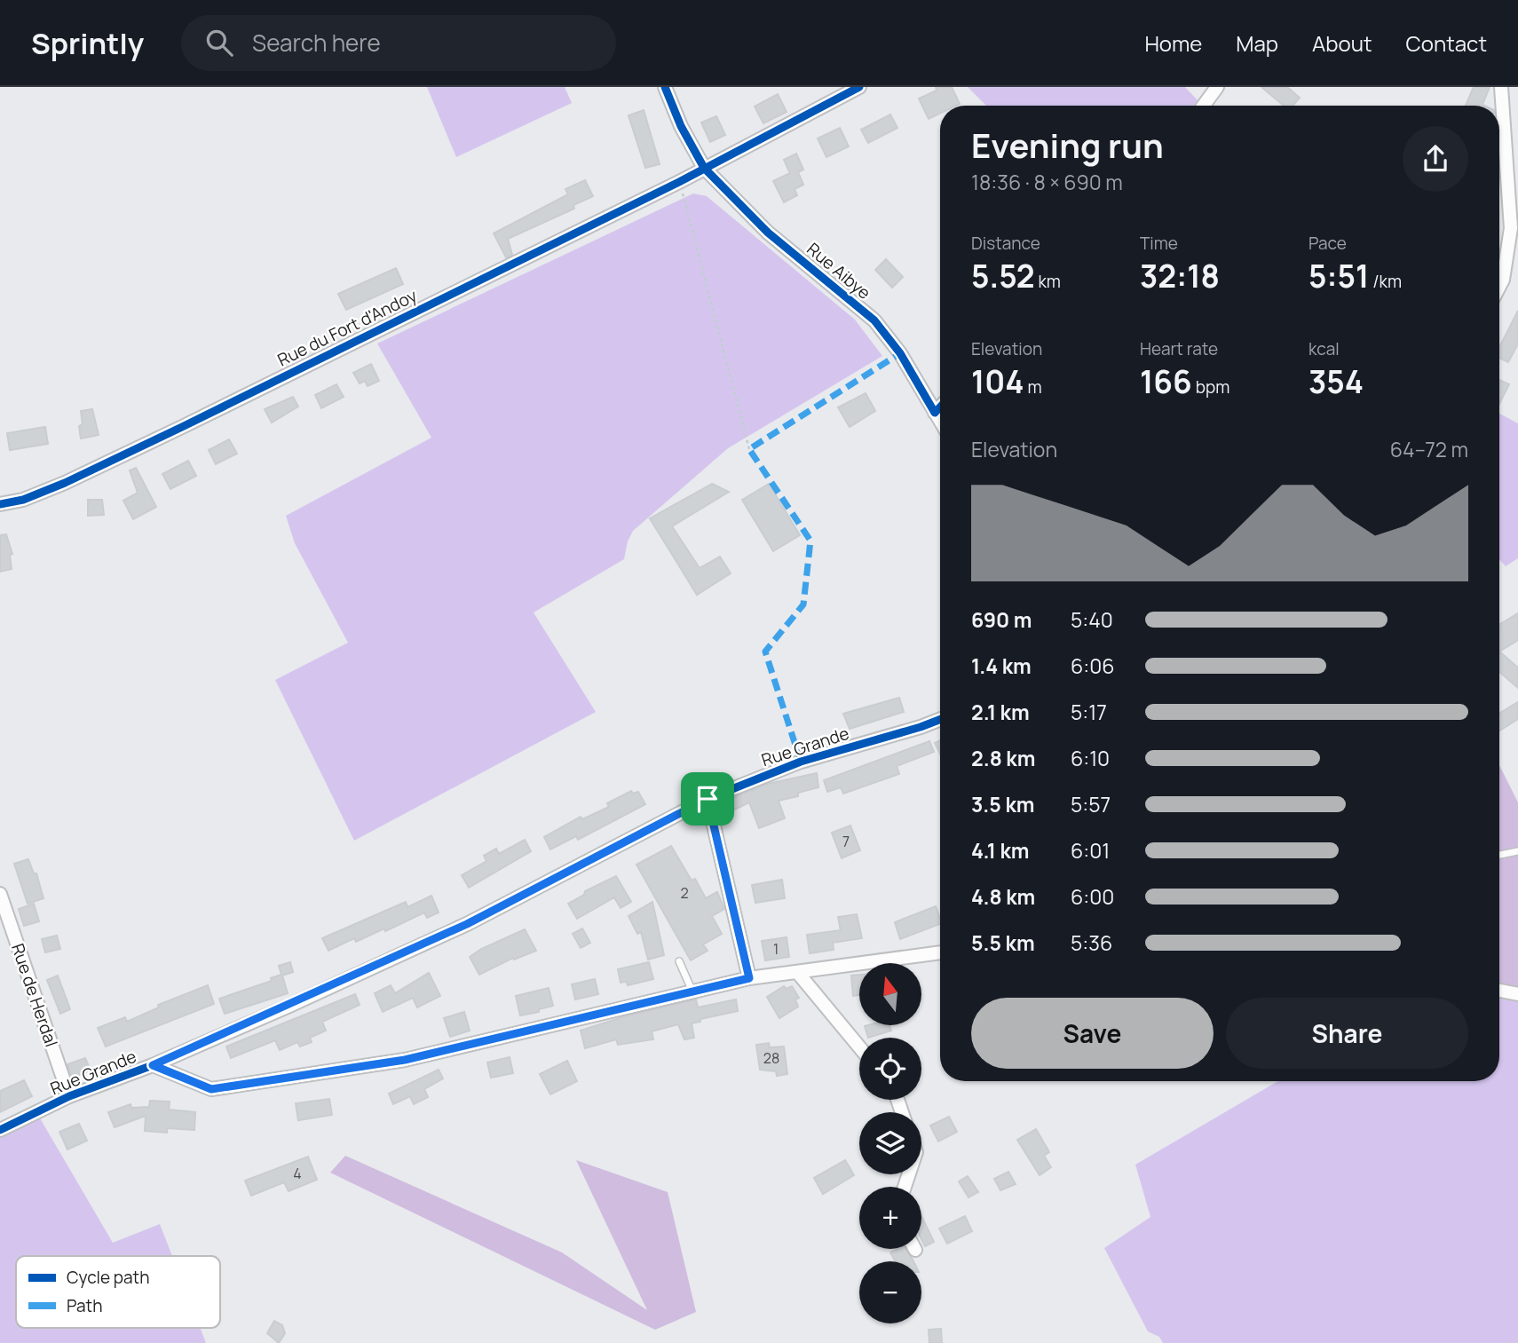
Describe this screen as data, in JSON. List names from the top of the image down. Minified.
{"streets":{"street":["Rue Aibye","Rue du Fort d'Andoy","Rue Grande","Rue de Herdal"]},"crossings":[["Rue Aibye","Rue du Fort d'Andoy"],["Rue Grande","Rue de Herdal"]],"house_numbers":["7","2","1","28","4"],"legend":["Cycle path","Path"],"north":"top","page":{"header":"Sprintly","search":"Search here","nav":["Home","Map","About","Contact"],"heading":["Evening run","18:36 · 8 × 690 m"],"stats":[["Distance","5.52 km"],["Time","32:18"],["Pace","5:51 /km"],["Elevation","104 m"],["Heart rate","166 bpm"],["kcal","354"]],"chart":["Elevation","64–72 m"],"list":[{"name":"690 m","note":"5:40"},{"name":"1.4 km","note":"6:06"},{"name":"2.1 km","note":"5:17"},{"name":"2.8 km","note":"6:10"},{"name":"3.5 km","note":"5:57"},{"name":"4.1 km","note":"6:01"},{"name":"4.8 km","note":"6:00"},{"name":"5.5 km","note":"5:36"}],"map_buttons":["+","−"],"buttons":["Save","Share"]}}
